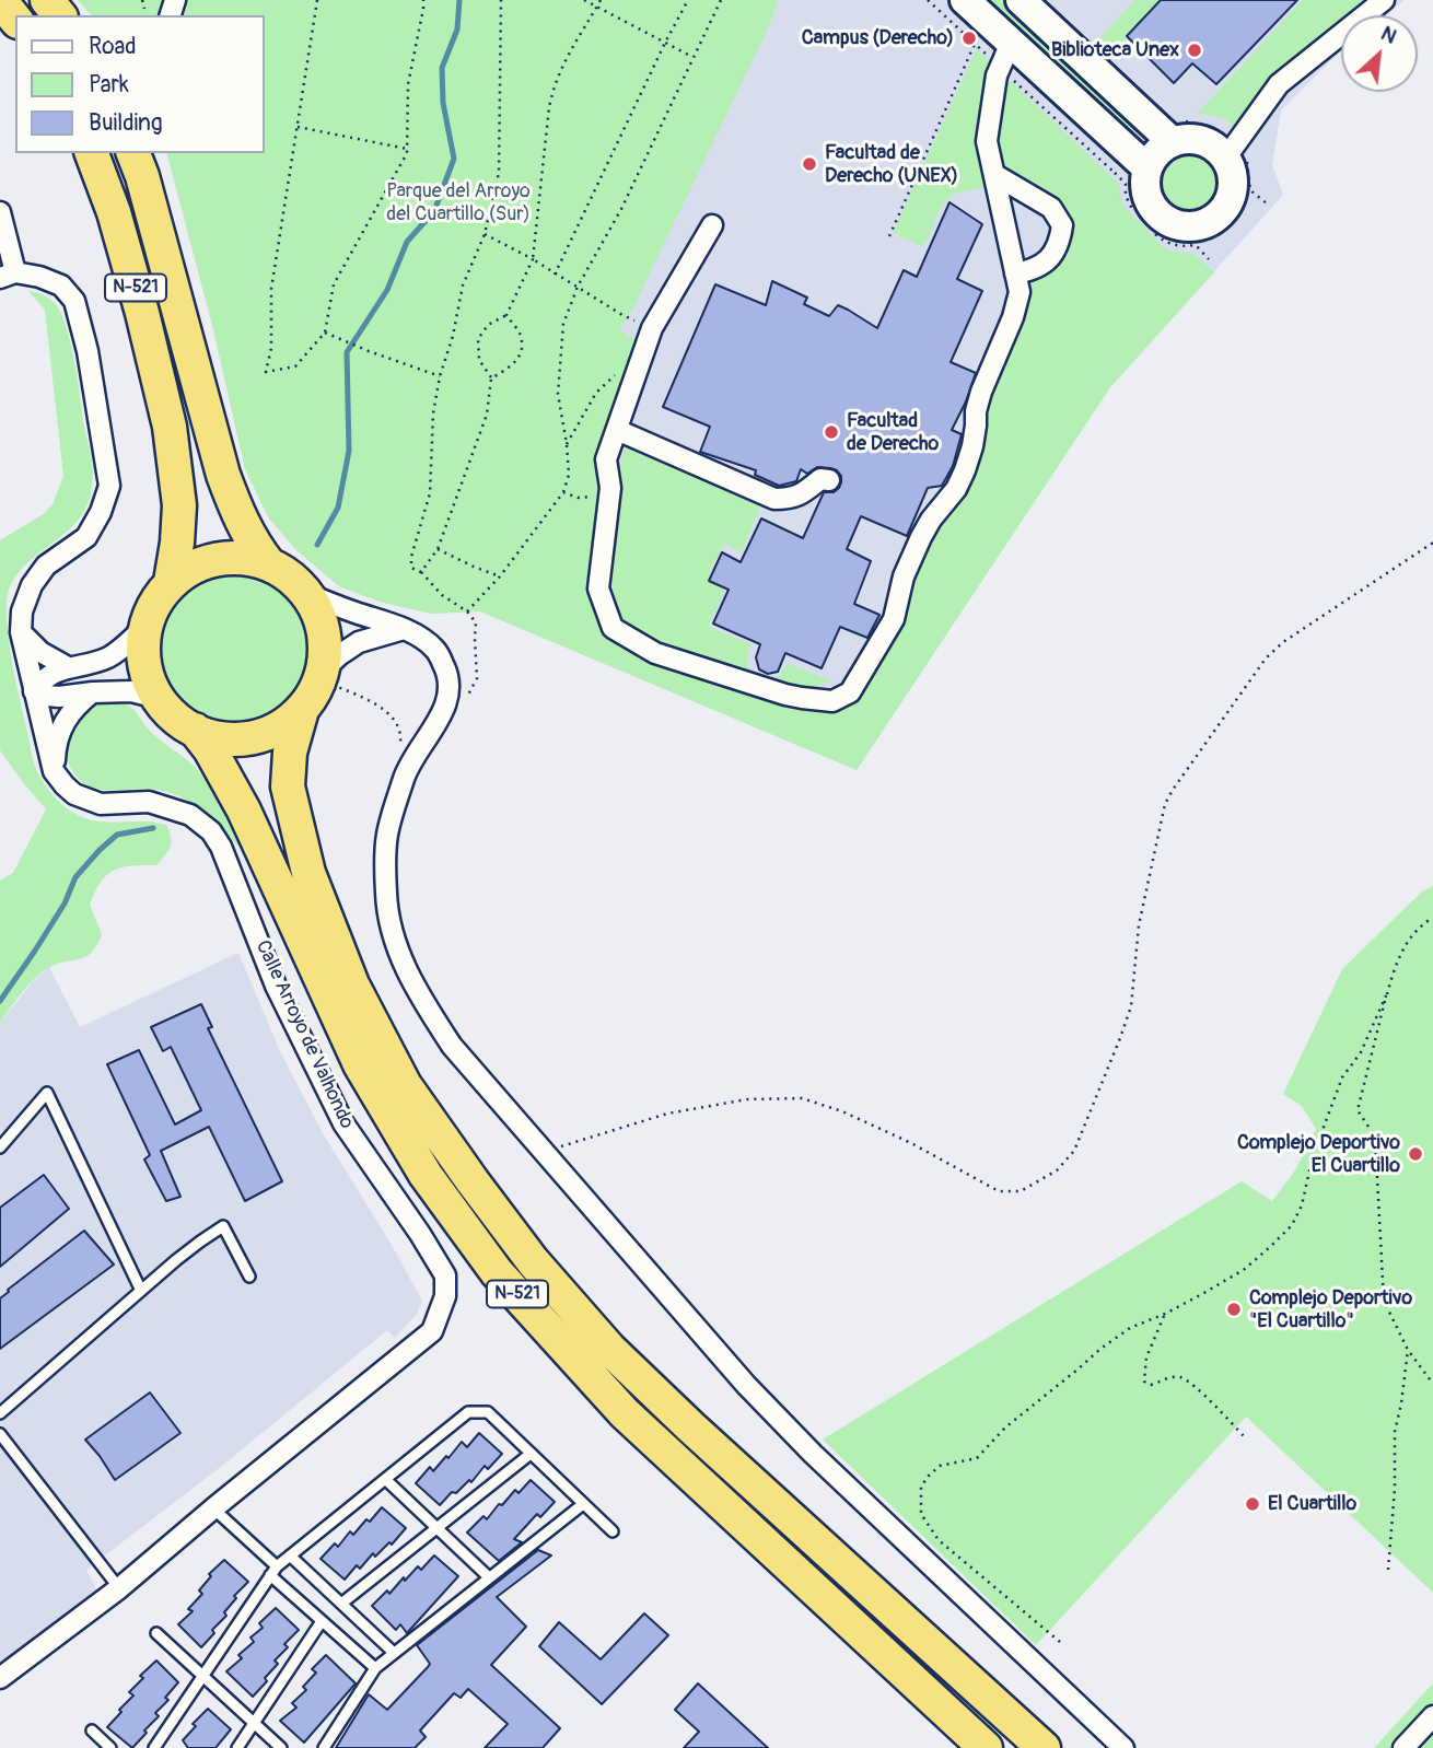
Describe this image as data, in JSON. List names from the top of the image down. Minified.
{"streets":{"highway":["N-521"],"street":["Calle Arroyo de Valhondo"]},"parks":["Parque del Arroyo del Cuartillo (Sur)"],"places":["Campus (Derecho)","Biblioteca Unex","Facultad de Derecho (UNEX)","Facultad de Derecho","Complejo Deportivo El Cuartillo","Complejo Deportivo \"El Cuartillo\"","El Cuartillo"],"legend":["Road","Park","Building"],"north":"top right"}
